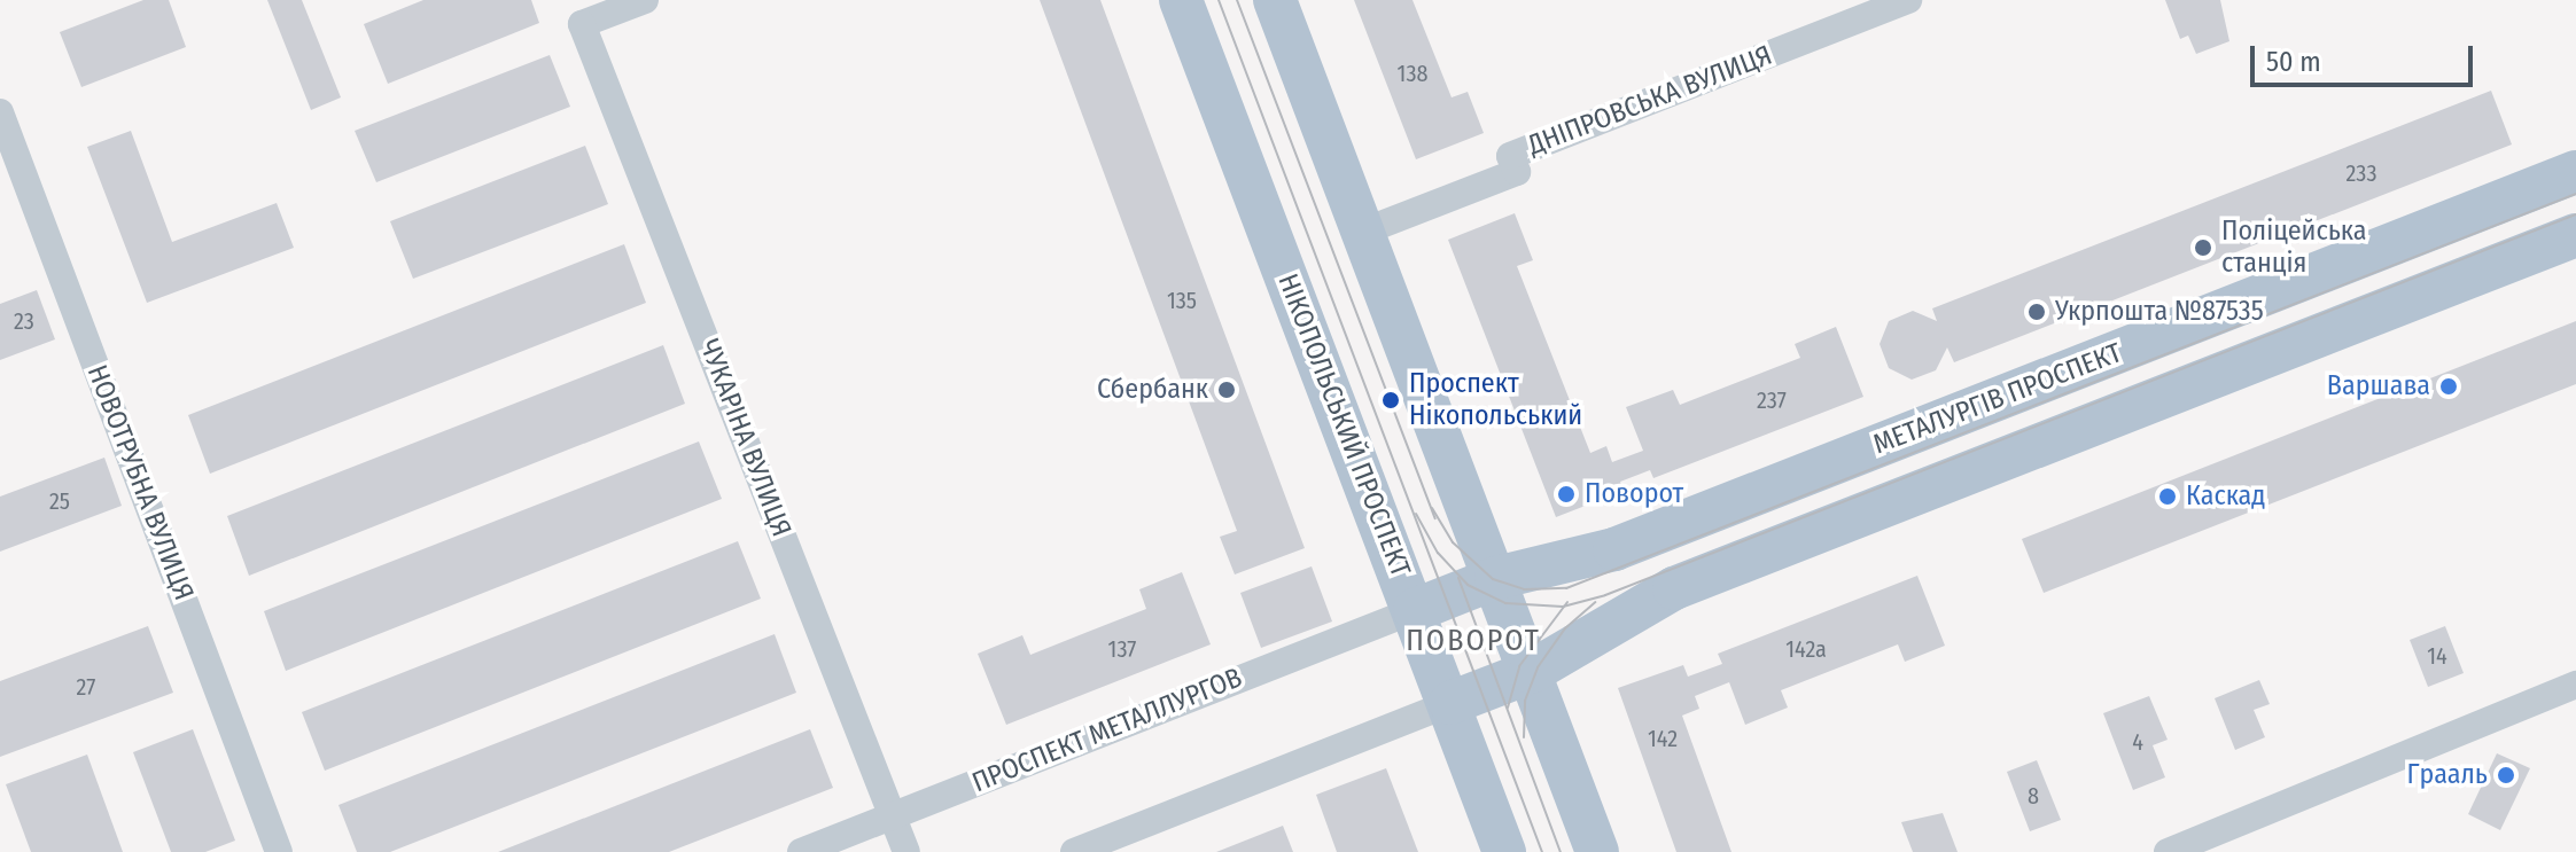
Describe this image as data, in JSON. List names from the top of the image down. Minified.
{"streets":{"main road":["МЕТАЛУРГІВ ПРОСПЕКТ","НІКОПОЛЬСЬКИЙ ПРОСПЕКТ"],"street":["ДНІПРОВСЬКА ВУЛИЦЯ","ЧУКАРІНА ВУЛИЦЯ","НОВОТРУБНА ВУЛИЦЯ","ПРОСПЕКТ МЕТАЛЛУРГОВ"]},"crossings":[["МЕТАЛУРГІВ ПРОСПЕКТ","НІКОПОЛЬСЬКИЙ ПРОСПЕКТ"],["МЕТАЛУРГІВ ПРОСПЕКТ","ПРОСПЕКТ МЕТАЛЛУРГОВ"],["НІКОПОЛЬСЬКИЙ ПРОСПЕКТ","ПРОСПЕКТ МЕТАЛЛУРГОВ"],["ЧУКАРІНА ВУЛИЦЯ","ПРОСПЕКТ МЕТАЛЛУРГОВ"]],"districts":["ПОВОРОТ"],"places":["Поліцейська станція","Укрпошта №87535","Варшава","Сбербанк","Проспект Нікопольський","Поворот","Каскад","Грааль"],"house_numbers":["138","233","135","23","237","25","137","142а","14","27","142","4","8"],"scale_bar":"50 m"}
